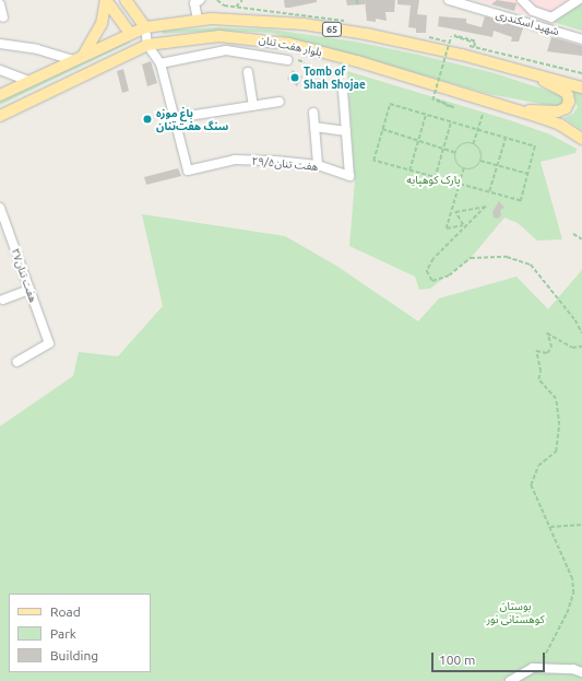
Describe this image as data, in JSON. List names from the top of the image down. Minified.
{"streets":{"main road":["65","بلوار هفت تنان"],"street":["شهید اسکندری","۲۹/۵هفت تنان","هفت تنان۲۷"]},"parks":["پارک کوهپایه","بوستان کوهستانی نور"],"places":["Tomb of Shah Shojae","باغ‌ موزه سنگ هفت‌تنان"],"legend":["Road","Park","Building"],"scale_bar":"100 m"}
